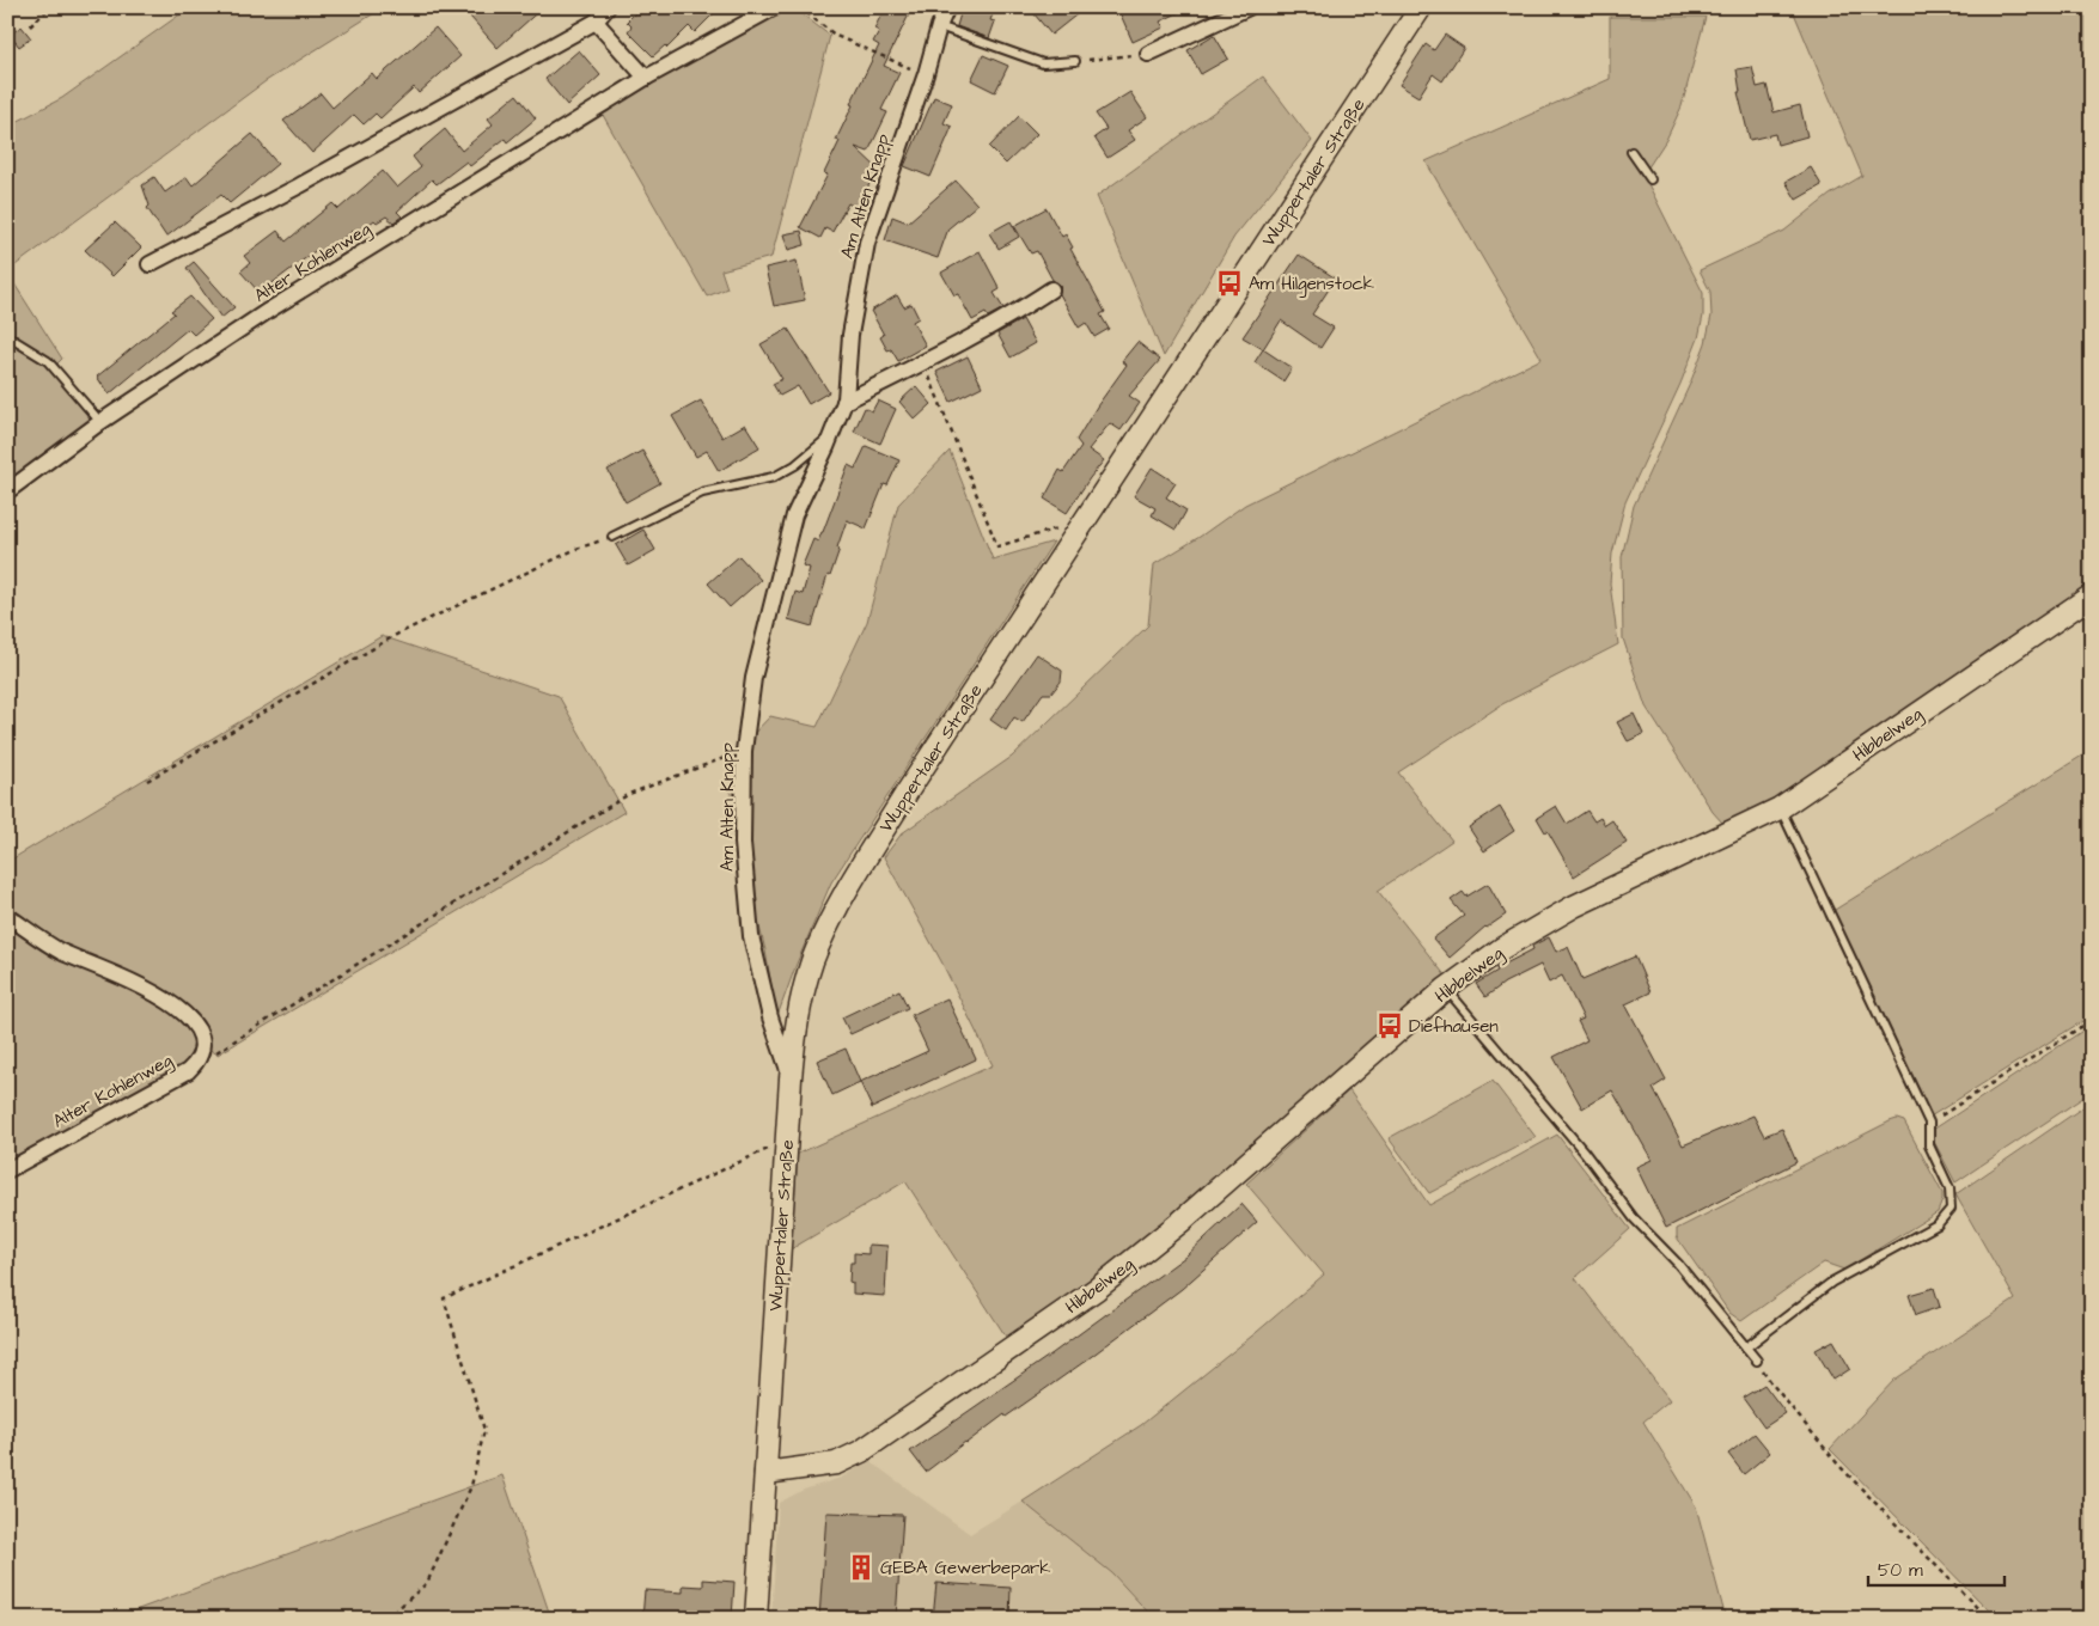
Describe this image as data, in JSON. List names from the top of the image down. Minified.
{"streets":{"main road":["Wuppertaler Straße","Hibbelweg"],"street":["Am Alten Knapp","Alter Kohlenweg"]},"crossings":[["Wuppertaler Straße","Am Alten Knapp"],["Wuppertaler Straße","Hibbelweg"]],"places":{"bus stop":["Am Hilgenstock","Diefhausen"],"building":["GEBA Gewerbepark"]},"scale_bar":"50 m"}
